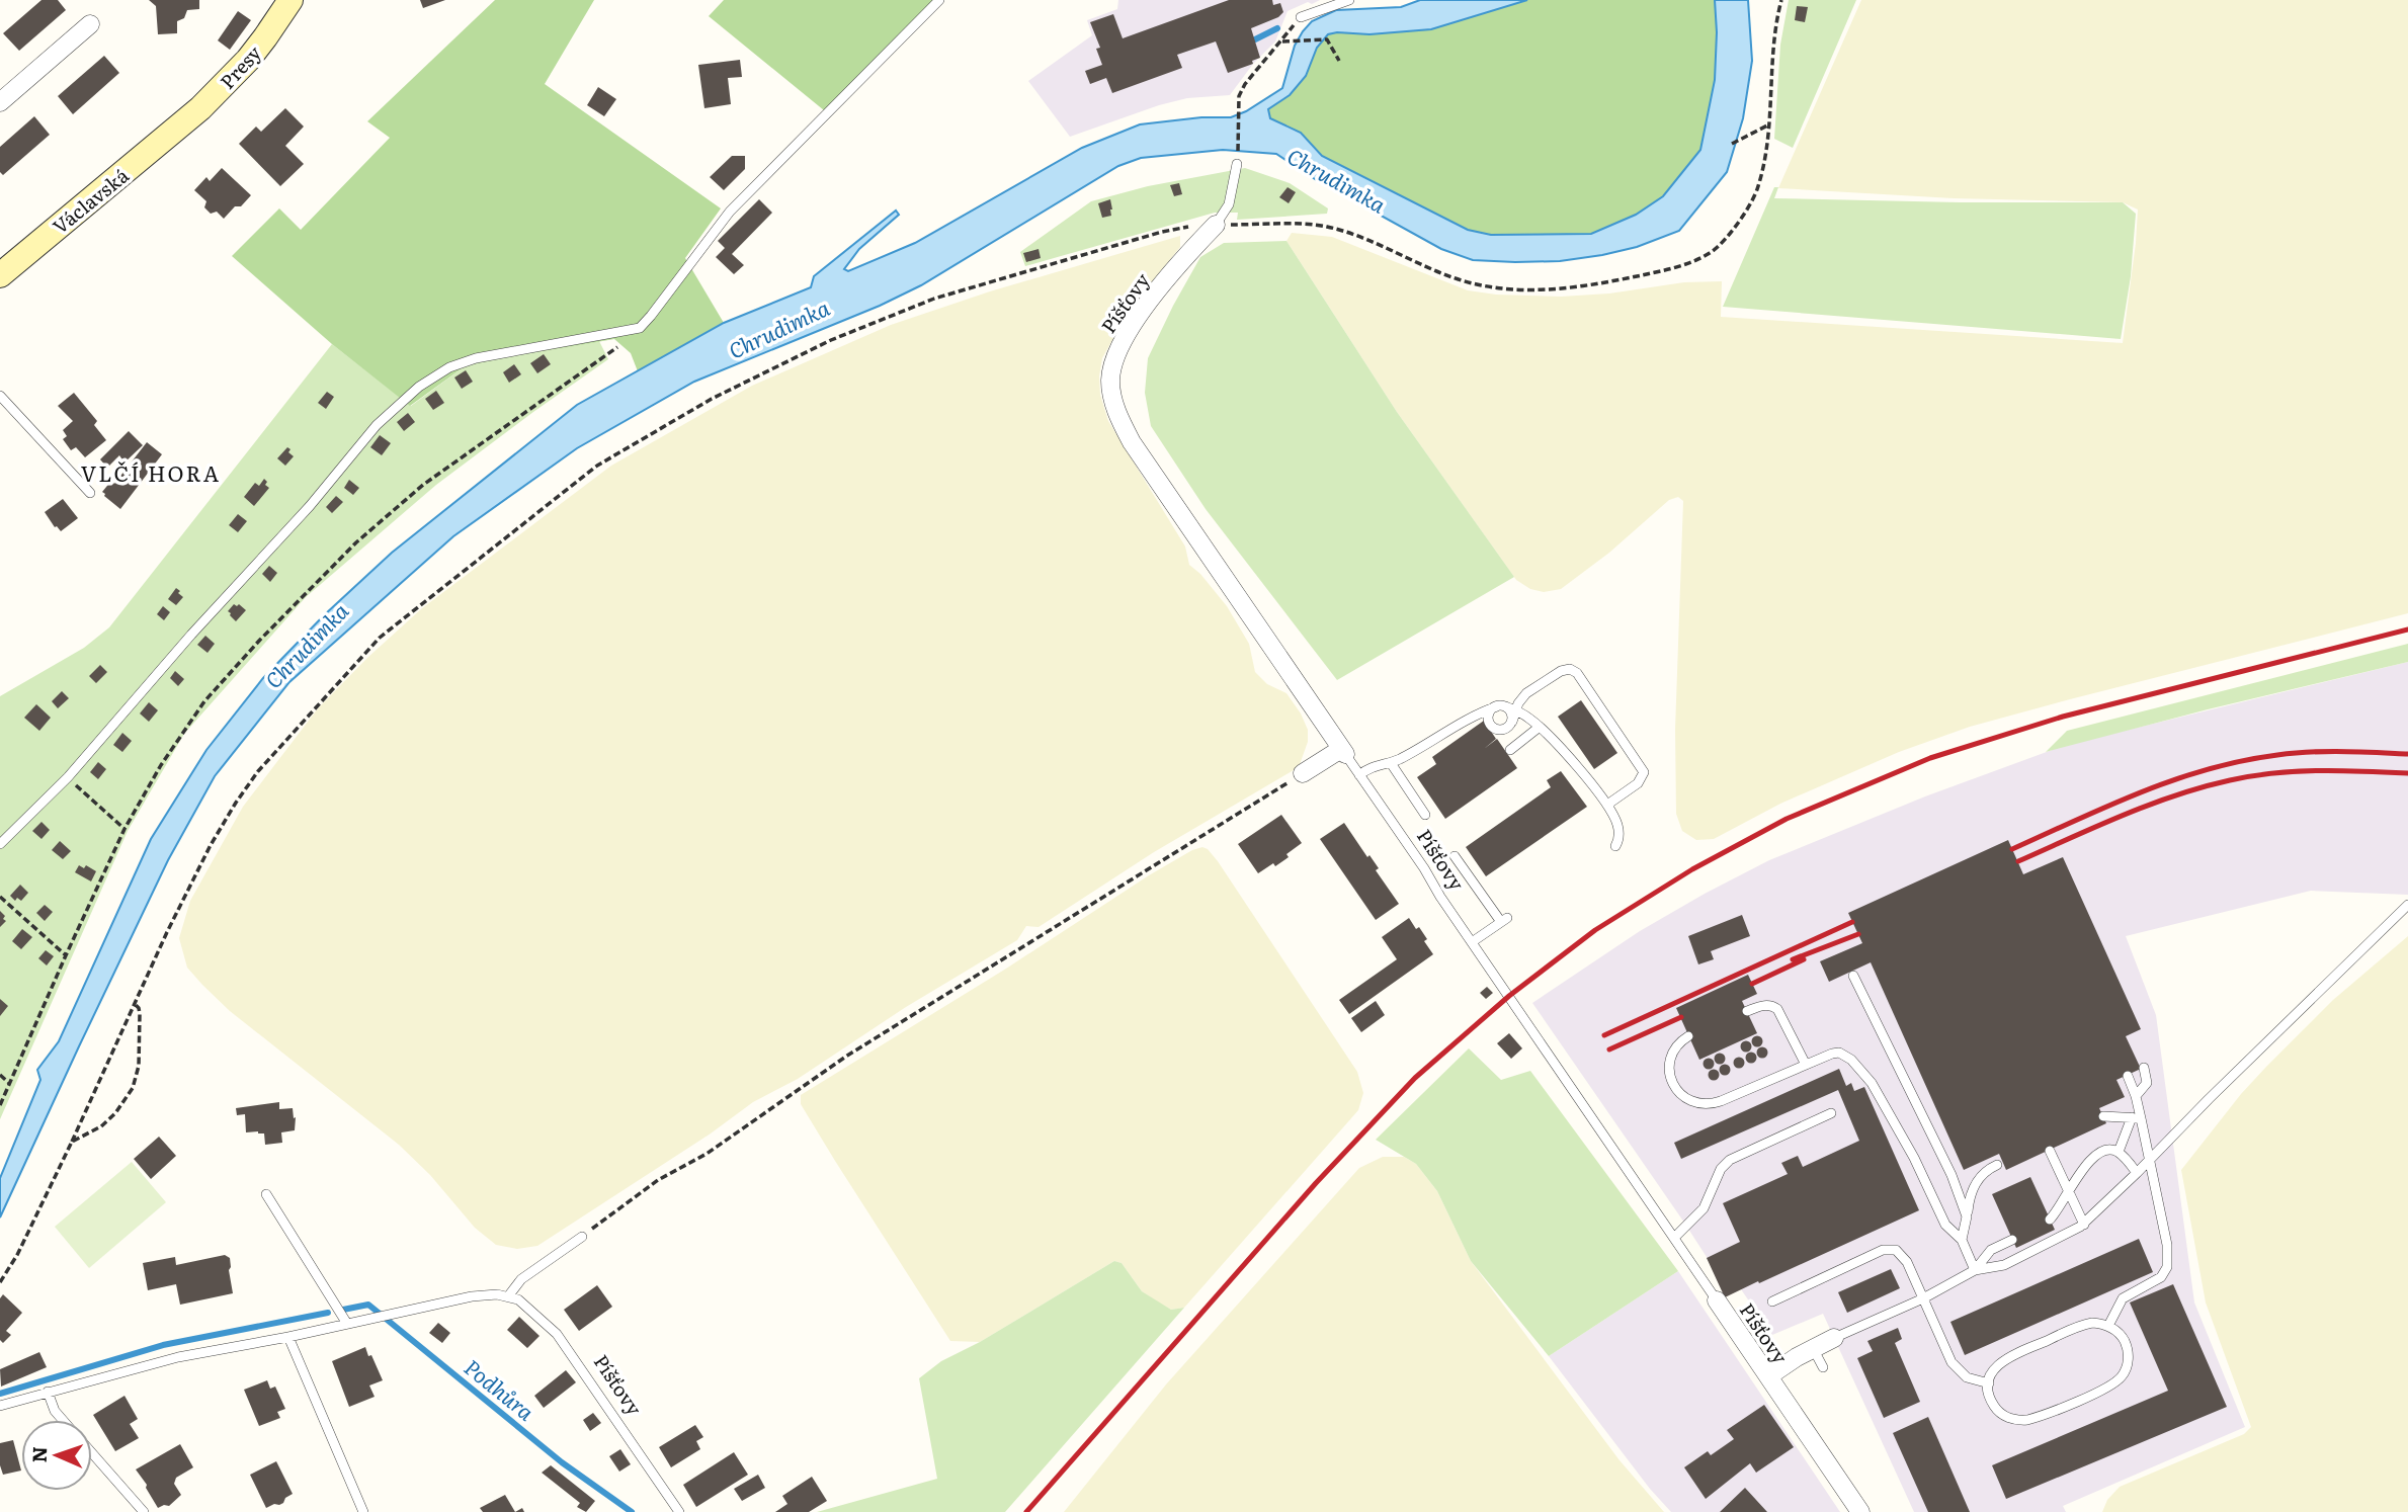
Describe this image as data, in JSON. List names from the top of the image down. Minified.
{"streets":{"street":["Presy","Václavská","Píšťovy"]},"crossings":[["Presy","Václavská"]],"districts":["VLČÍ HORA"],"water":["Chrudimka","Podhůra"],"north":"left"}
